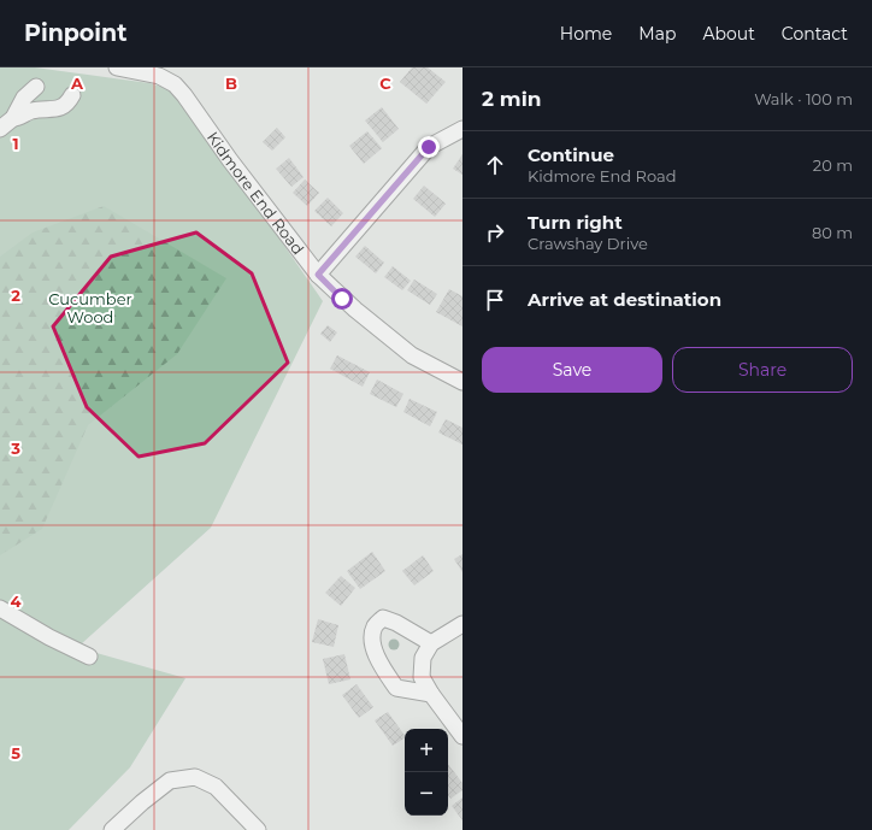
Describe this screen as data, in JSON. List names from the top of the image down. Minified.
{"streets":{"street":["Kidmore End Road"]},"parks":["Cucumber Wood"],"page":{"header":"Pinpoint","nav":["Home","Map","About","Contact"],"heading":["2 min","Walk · 100 m"],"list":[["Continue","Kidmore End Road","20 m"],["Turn right","Crawshay Drive","80 m"],"Arrive at destination"],"buttons":["Save","Share"],"map_buttons":["+","−"]},"grid":{"columns":["A","B","C"],"rows":["1","2","3","4","5"]}}
